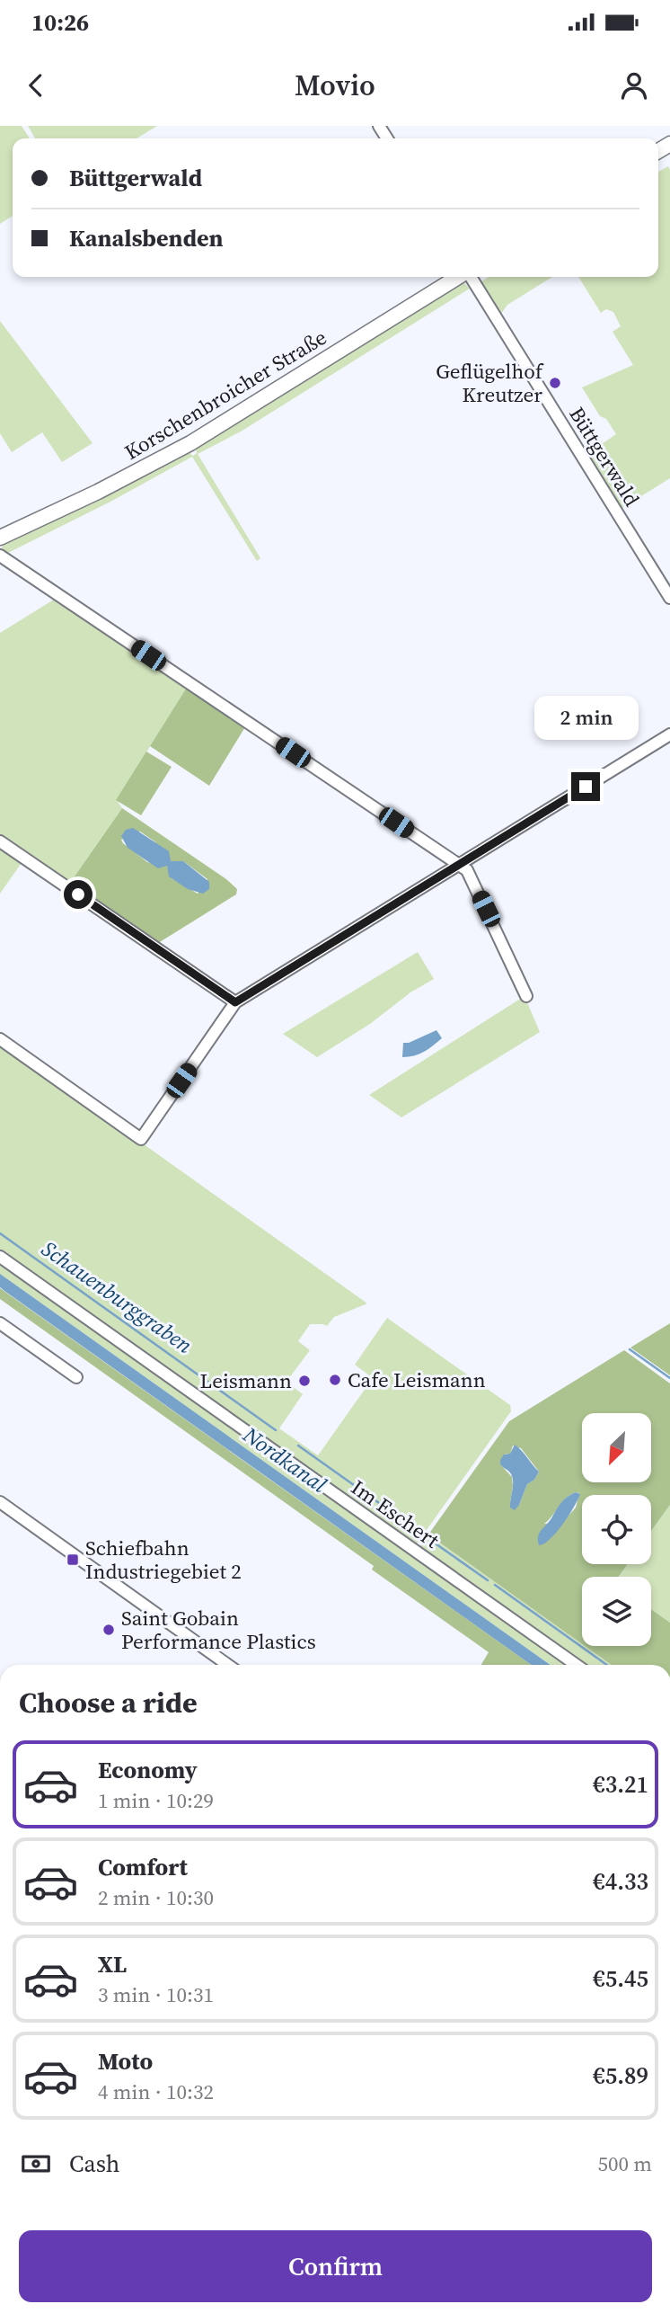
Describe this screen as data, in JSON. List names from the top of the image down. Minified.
{"streets":{"main road":["Korschenbroicher Straße"],"street":["Büttgerwald","Im Eschert"]},"water":["Schauenburggraben","Nordkanal"],"places":{"other":["Geflügelhof Kreutzer","Cafe Leismann","Leismann","Saint Gobain Performance Plastics"],"transit":["Schiefbahn Industriegebiet 2"]},"north":"bottom left","page":{"status":"10:26","header":"Movio","banner":["Büttgerwald","Kanalsbenden"],"bubble":"2 min","heading":"Choose a ride","list":[{"name":"Economy","note":"1 min · 10:29","value":"€3.21"},{"name":"Comfort","note":"2 min · 10:30","value":"€4.33"},{"name":"XL","note":"3 min · 10:31","value":"€5.45"},{"name":"Moto","note":"4 min · 10:32","value":"€5.89"}],"pay":["Cash","500 m"],"buttons":"Confirm"}}
